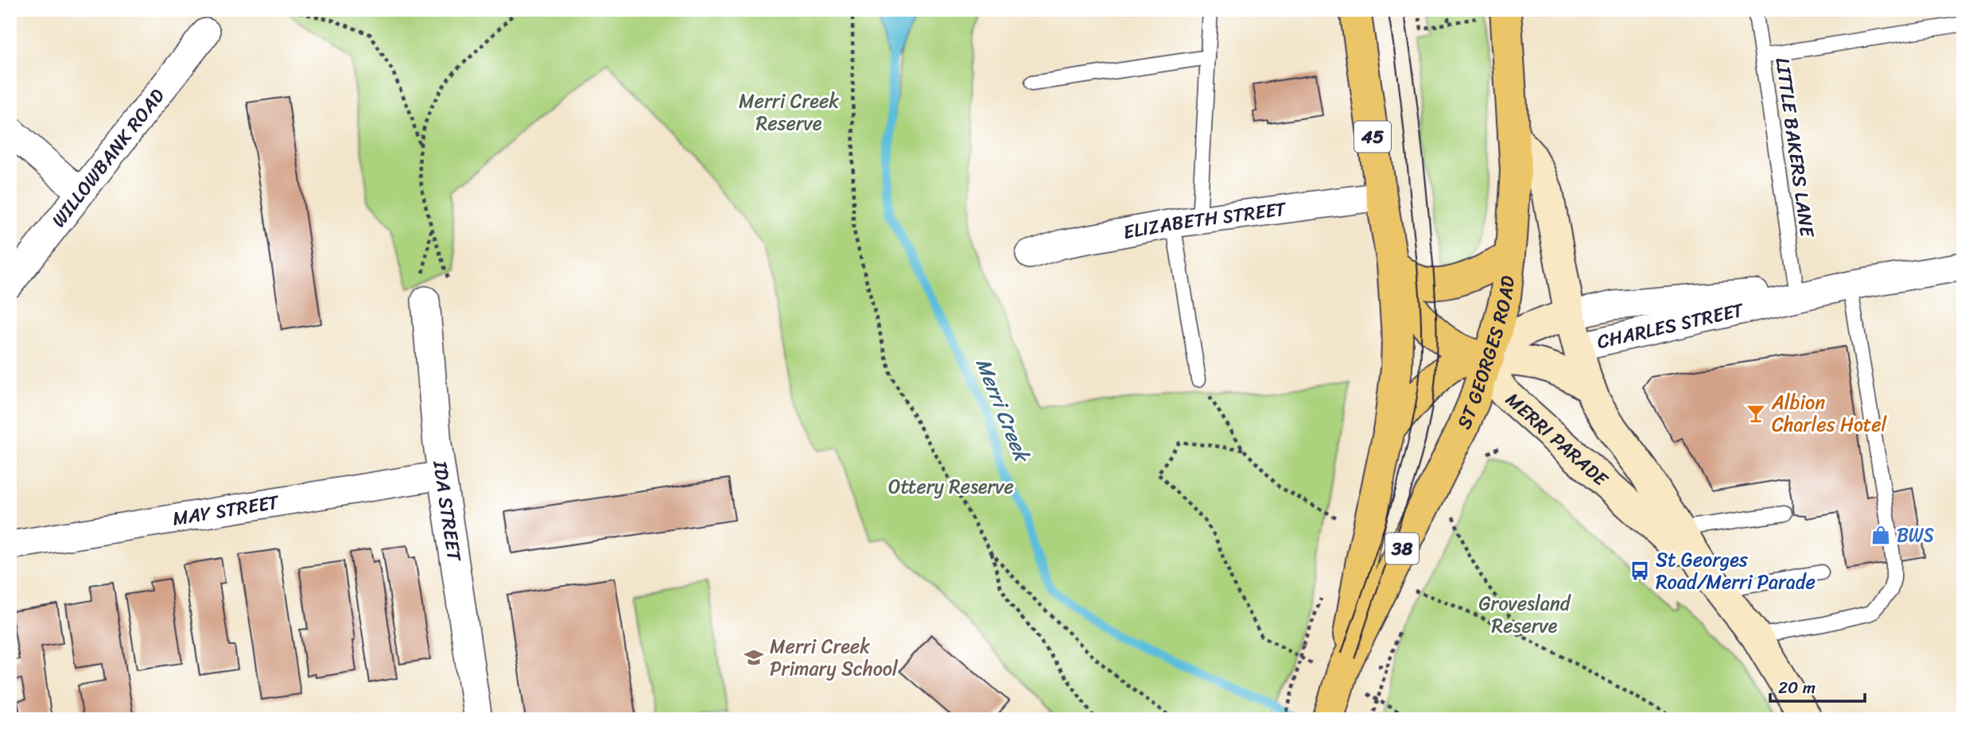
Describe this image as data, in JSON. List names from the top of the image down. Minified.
{"streets":{"highway":["45","ST GEORGES ROAD","38"],"main road":["CHARLES STREET","MERRI PARADE"],"street":["WILLOWBANK ROAD","ELIZABETH STREET","MAY STREET","IDA STREET"],"lane":["LITTLE BAKERS LANE"]},"crossings":[["LITTLE BAKERS LANE","CHARLES STREET"],["ELIZABETH STREET","ST GEORGES ROAD"],["CHARLES STREET","ST GEORGES ROAD"],["CHARLES STREET","MERRI PARADE"],["ST GEORGES ROAD","MERRI PARADE"],["MAY STREET","IDA STREET"]],"water":["Merri Creek"],"parks":["Merri Creek Reserve","Ottery Reserve","Grovesland Reserve"],"places":{"bar":["Albion Charles Hotel"],"shop":["BWS"],"bus stop":["St Georges Road/Merri Parade"],"school or university":["Merri Creek Primary School"]},"scale_bar":"20 m"}
